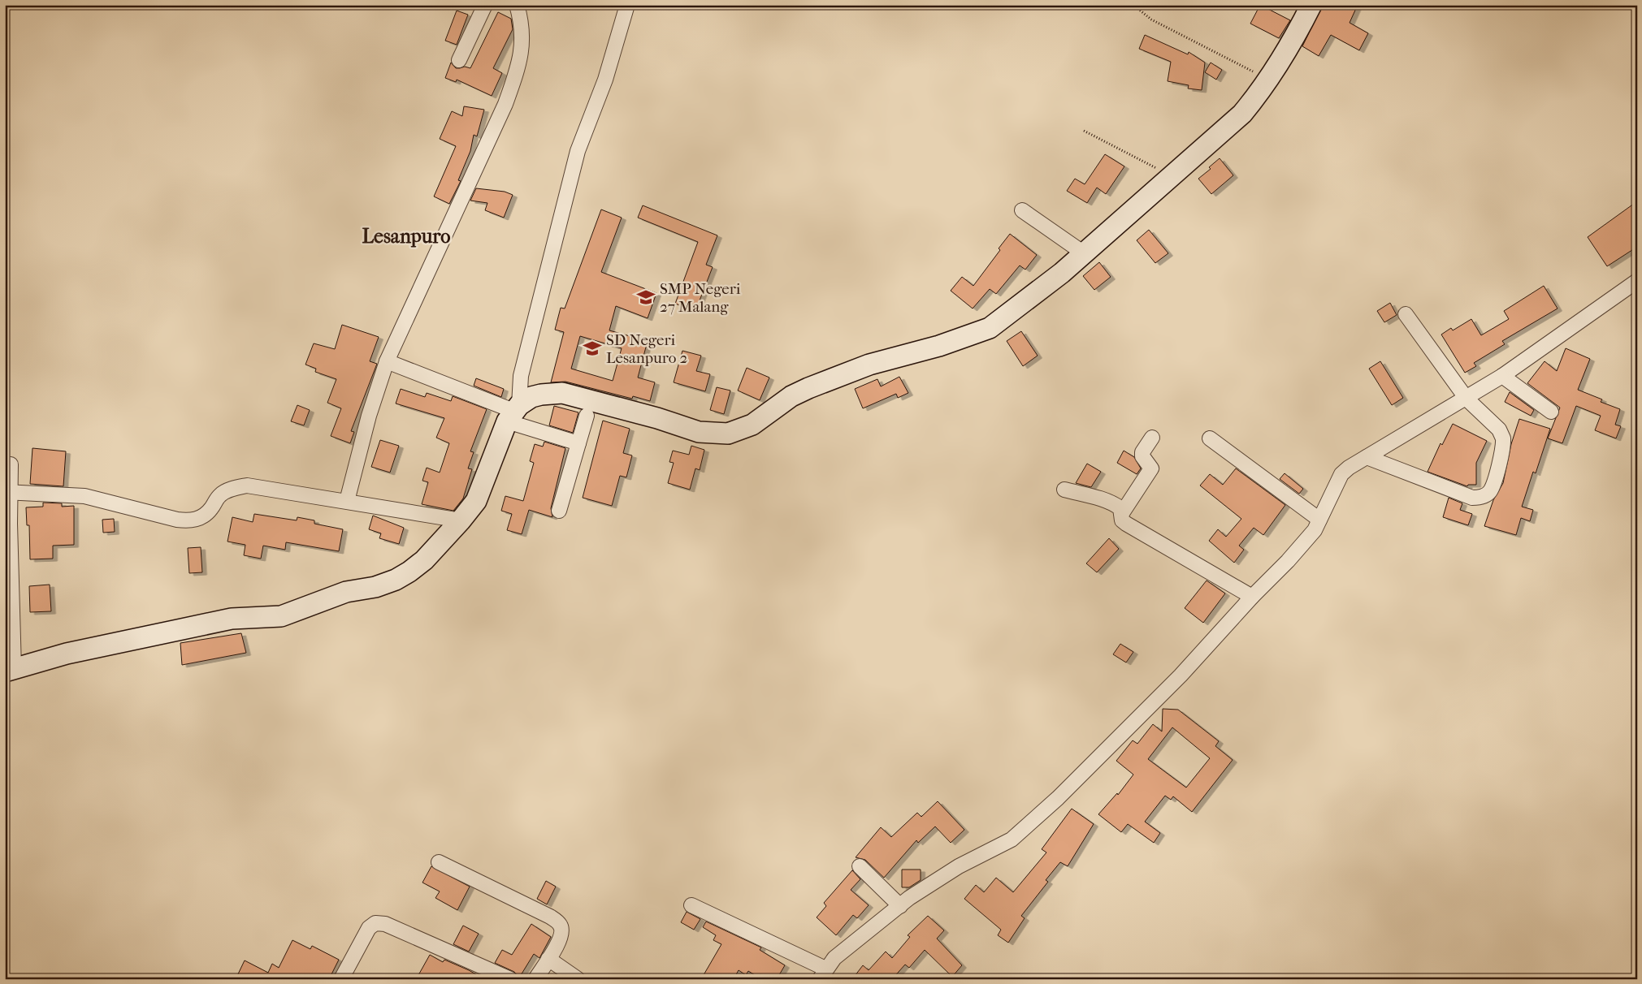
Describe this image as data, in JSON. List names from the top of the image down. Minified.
{"districts":["Lesanpuro"],"places":{"school or university":["SMP Negeri 27 Malang","SD Negeri Lesanpuro 2"]}}
